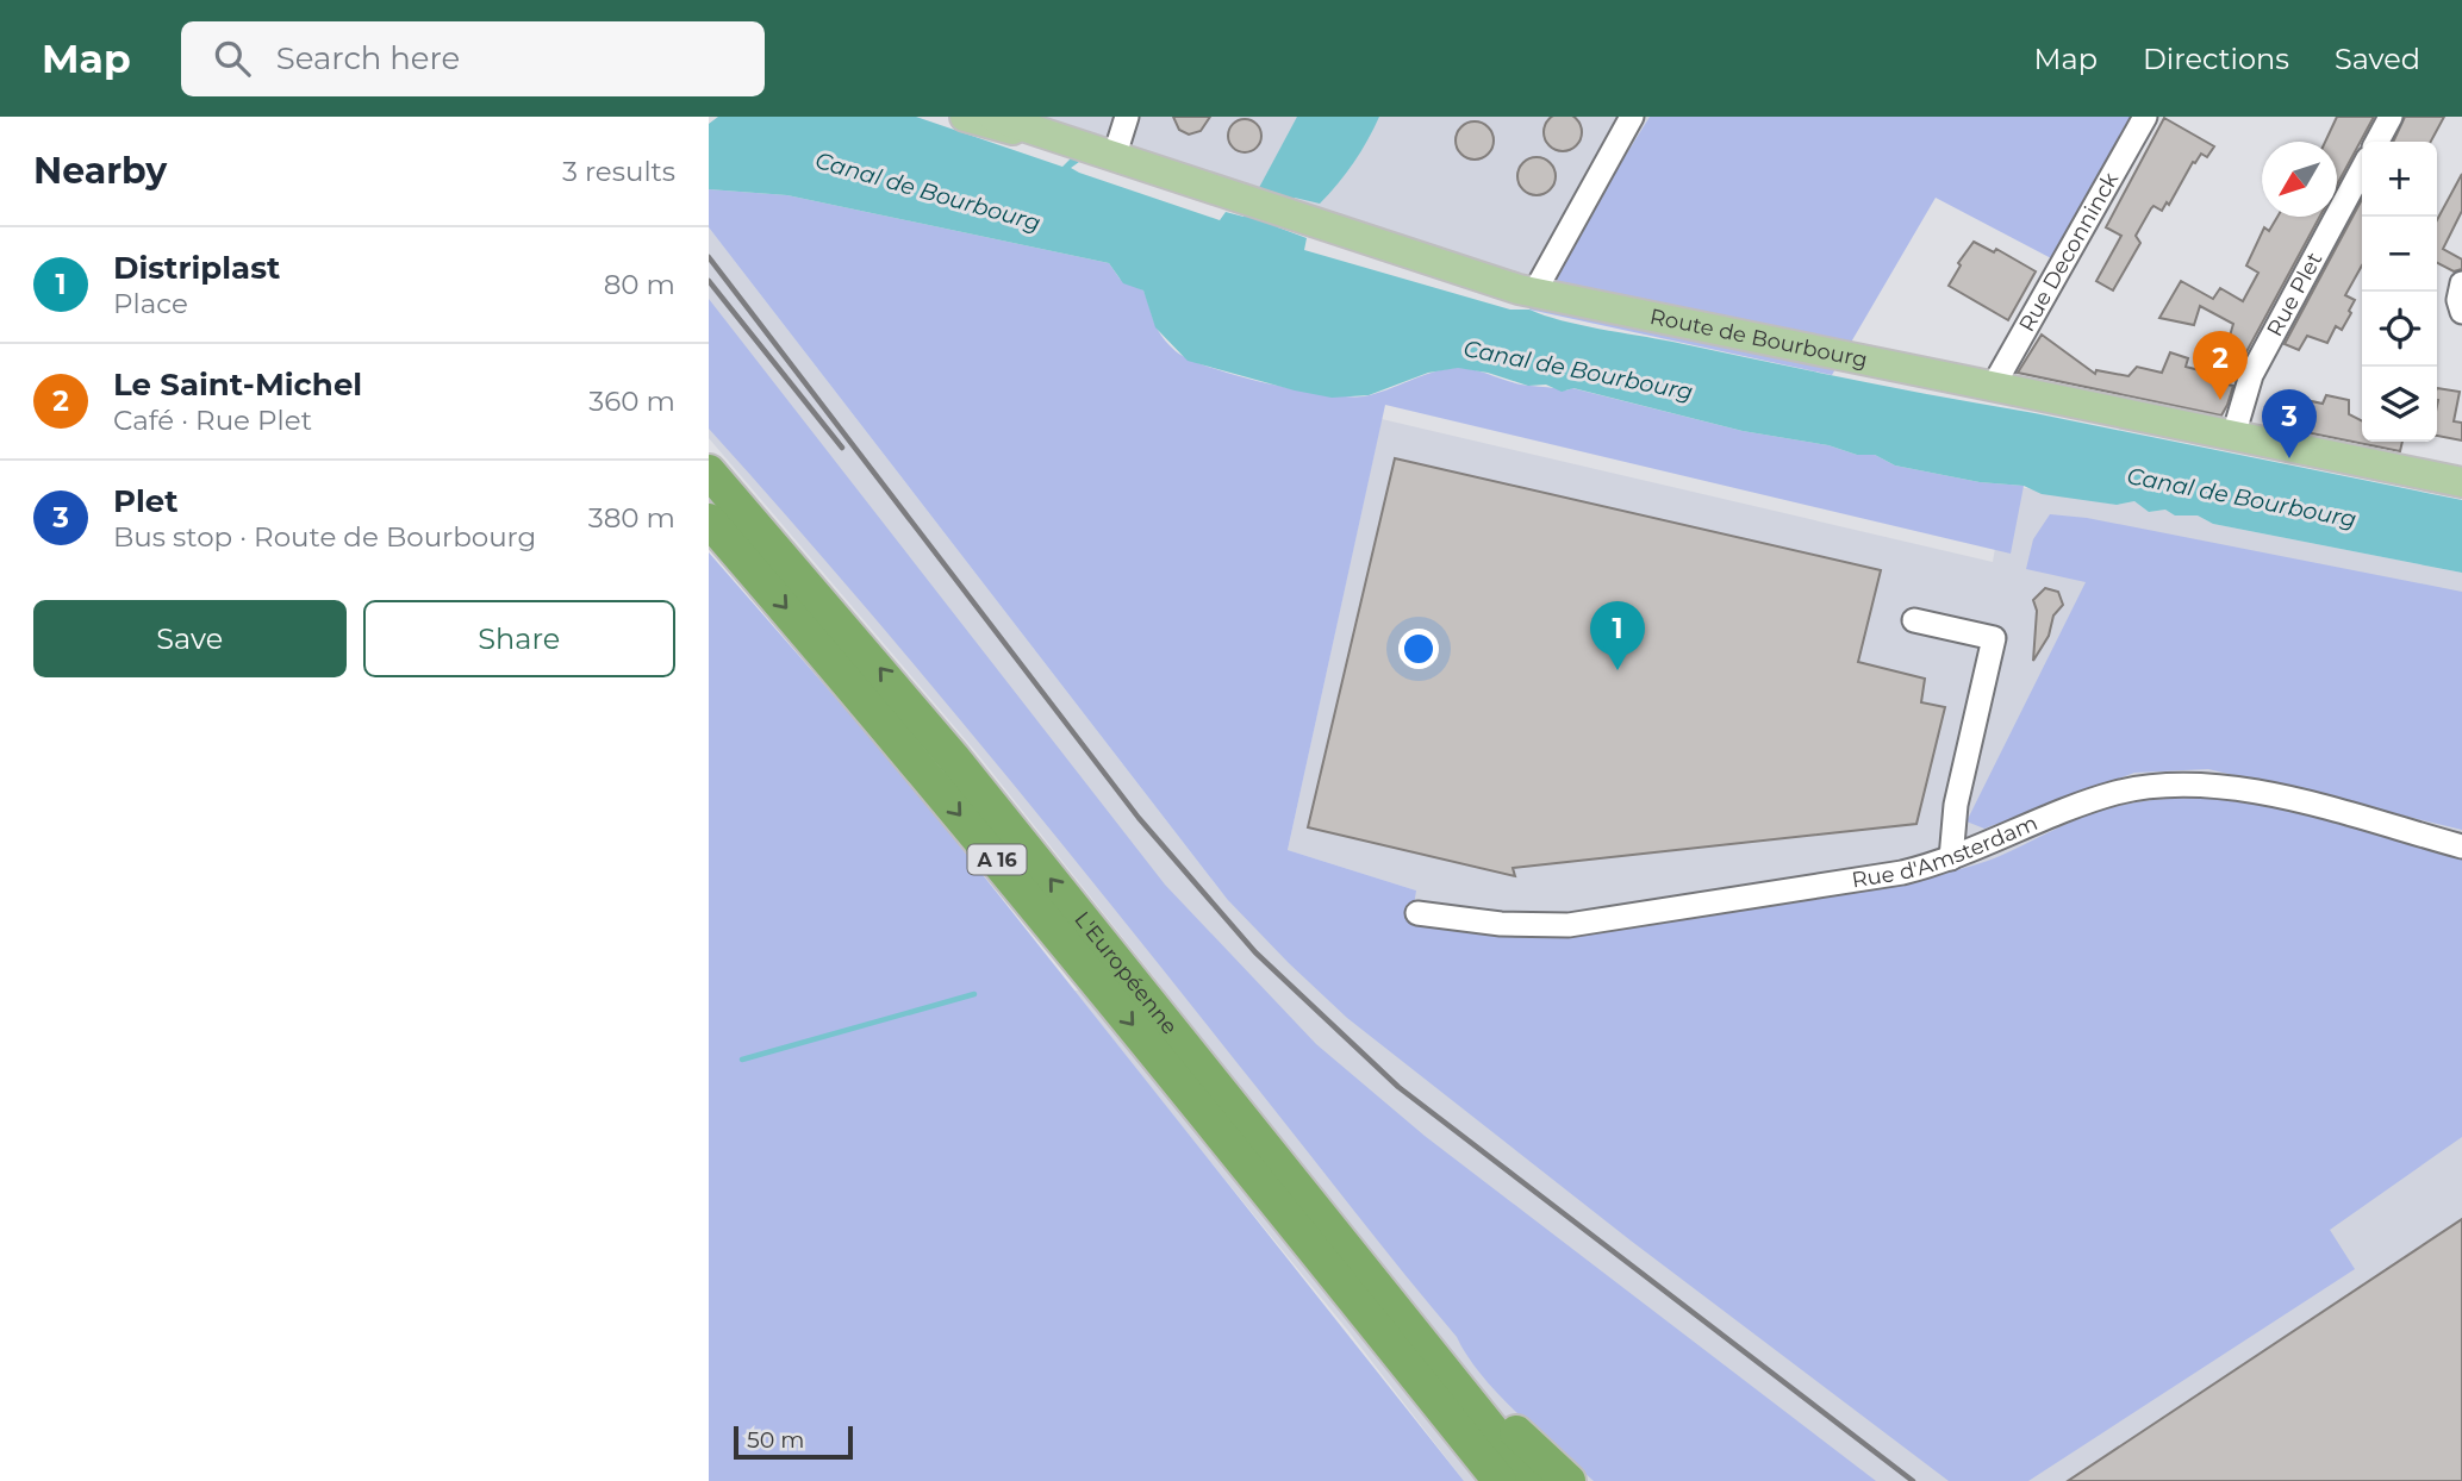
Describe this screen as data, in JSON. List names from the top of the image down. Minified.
{"streets":{"highway":["A 16","L'Européenne"],"main road":["Route de Bourbourg"],"street":["Rue Deconninck","Rue Plet","Rue d'Amsterdam"]},"crossings":[["Rue Deconninck","Route de Bourbourg"],["Rue Plet","Route de Bourbourg"]],"water":["Canal de Bourbourg"],"scale_bar":"50 m","north":"bottom left","page":{"header":"Map","search":"Search here","nav":["Map","Directions","Saved"],"heading":["Nearby","3 results"],"map_buttons":["+","−"],"list":[{"mark":"1","name":"Distriplast","note":"Place","value":"80 m"},{"mark":"2","name":"Le Saint-Michel","note":"Café · Rue Plet","value":"360 m"},{"mark":"3","name":"Plet","note":"Bus stop · Route de Bourbourg","value":"380 m"}],"pins":["2","3","1"],"buttons":["Save","Share"],"scale":"50 m"}}
